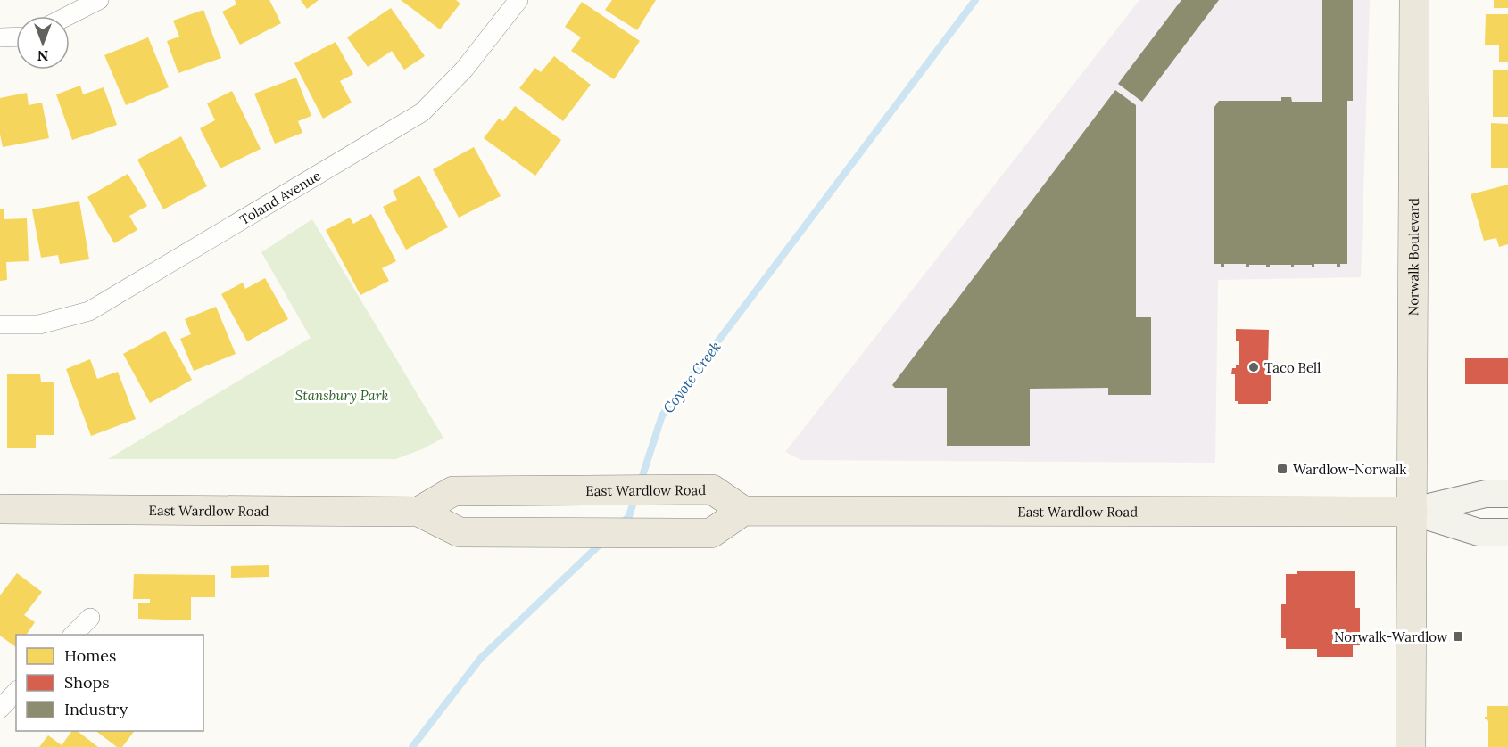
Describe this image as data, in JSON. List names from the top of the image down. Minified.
{"streets":{"main road":["Norwalk Boulevard","East Wardlow Road"],"street":["Toland Avenue"]},"crossings":[["Norwalk Boulevard","East Wardlow Road"]],"water":["Coyote Creek"],"parks":["Stansbury Park"],"places":{"other":["Taco Bell"],"transit":["Wardlow-Norwalk","Norwalk-Wardlow"]},"legend":["Homes","Shops","Industry"],"north":"bottom"}
